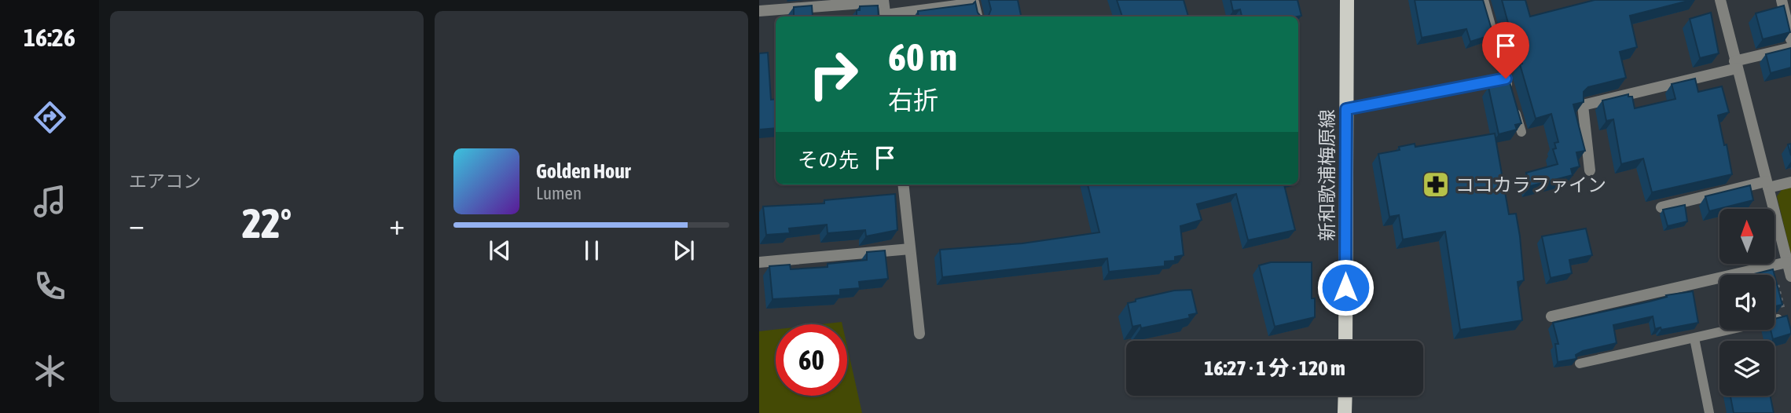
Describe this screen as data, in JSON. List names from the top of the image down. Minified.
{"streets":{"main road":["新和歌浦梅原線"]},"places":{"pharmacy":["ココカラファイン"]},"north":"top","page":{"tabs":"16:26","tile":"エアコン","turn":["60 m","右折"],"then":"その先","song":["Golden Hour","Lumen"],"heat":["−","22°","+"],"limit":"60","trip":"16:27 · 1 分 · 120 m"}}
